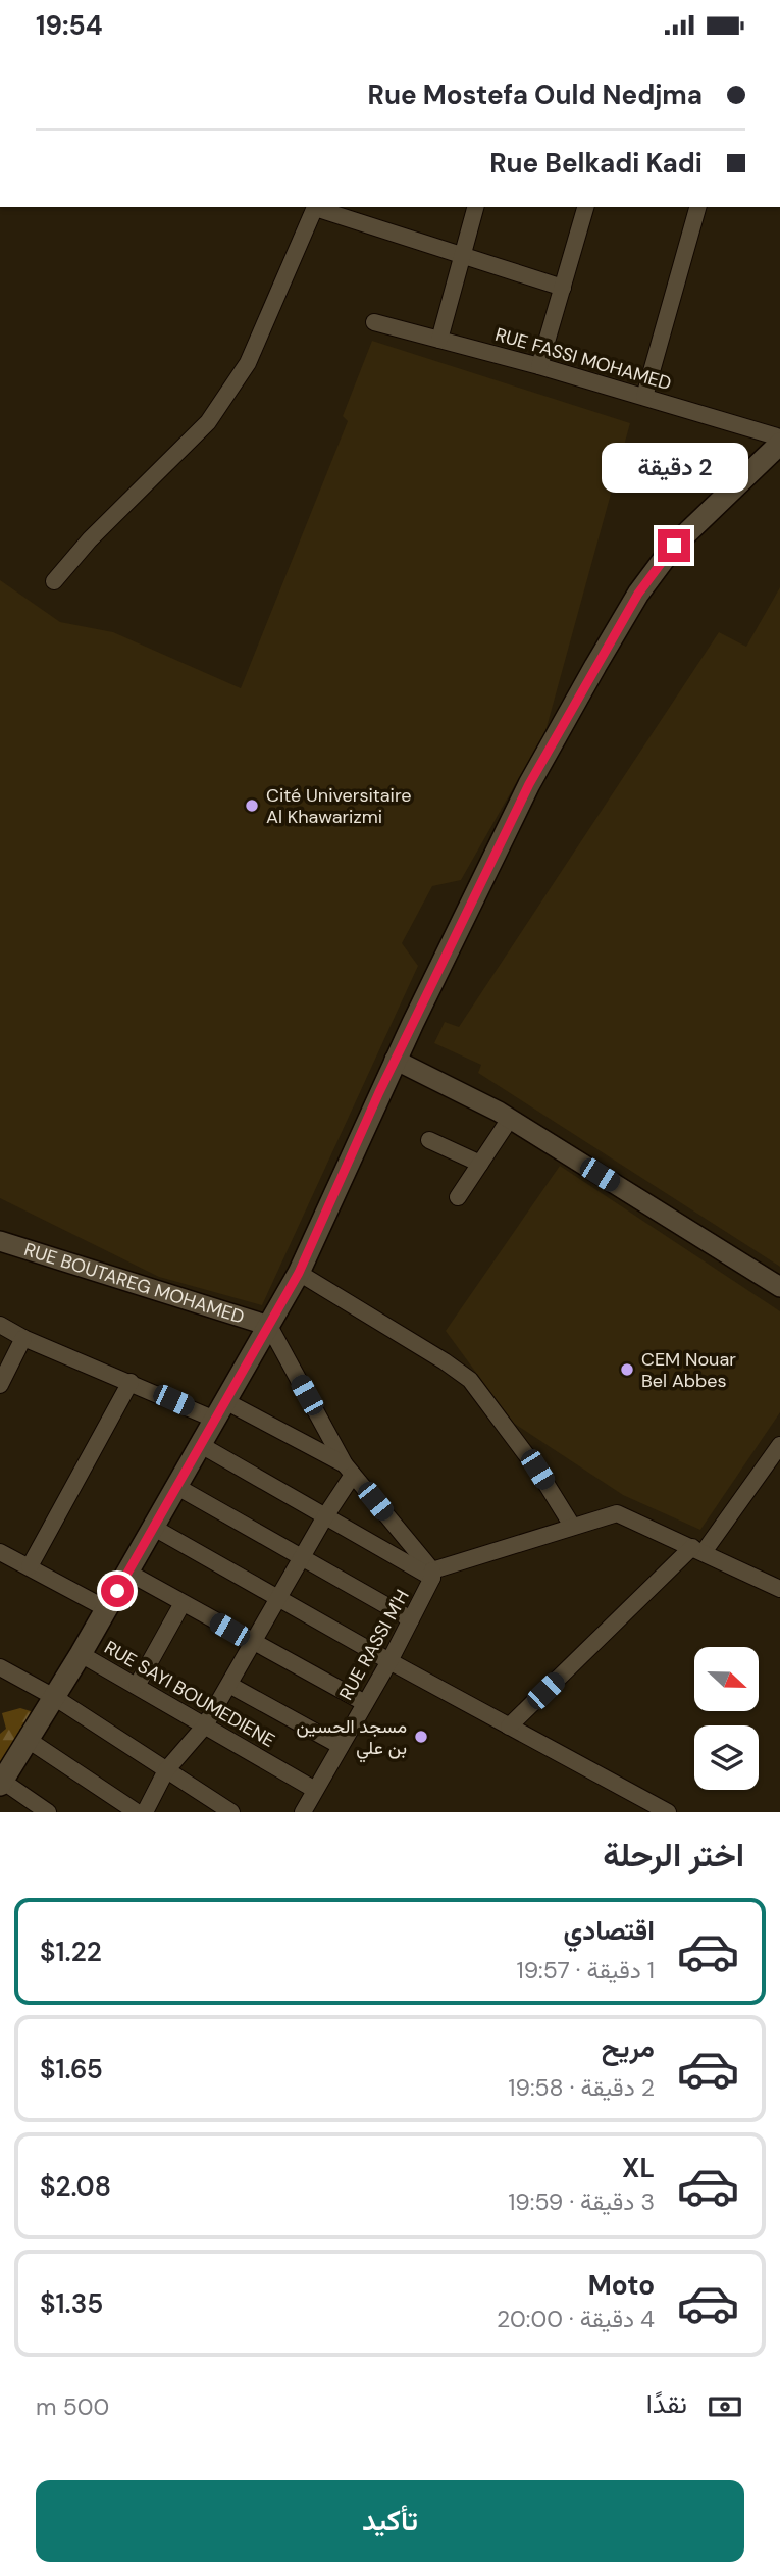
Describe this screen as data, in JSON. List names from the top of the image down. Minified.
{"streets":{"street":["RUE FASSI MOHAMED","RUE BOUTAREG MOHAMED","RUE RASSI M'H","RUE SAYI BOUMEDIENE"]},"crossings":[["RUE RASSI M'H","RUE SAYI BOUMEDIENE"]],"places":["Cité Universitaire Al Khawarizmi","CEM Nouar Bel Abbes","مسجد الحسين بن علي"],"north":"right","page":{"status":"19:54","banner":["Rue Mostefa Ould Nedjma","Rue Belkadi Kadi"],"bubble":"2 دقيقة","heading":"اختر الرحلة","list":[{"name":"اقتصادي","note":"1 دقيقة · 19:57","value":"$1.22"},{"name":"مريح","note":"2 دقيقة · 19:58","value":"$1.65"},{"name":"XL","note":"3 دقيقة · 19:59","value":"$2.08"},{"name":"Moto","note":"4 دقيقة · 20:00","value":"$1.35"}],"pay":["نقدًا","500 m"],"buttons":"تأكيد"}}
